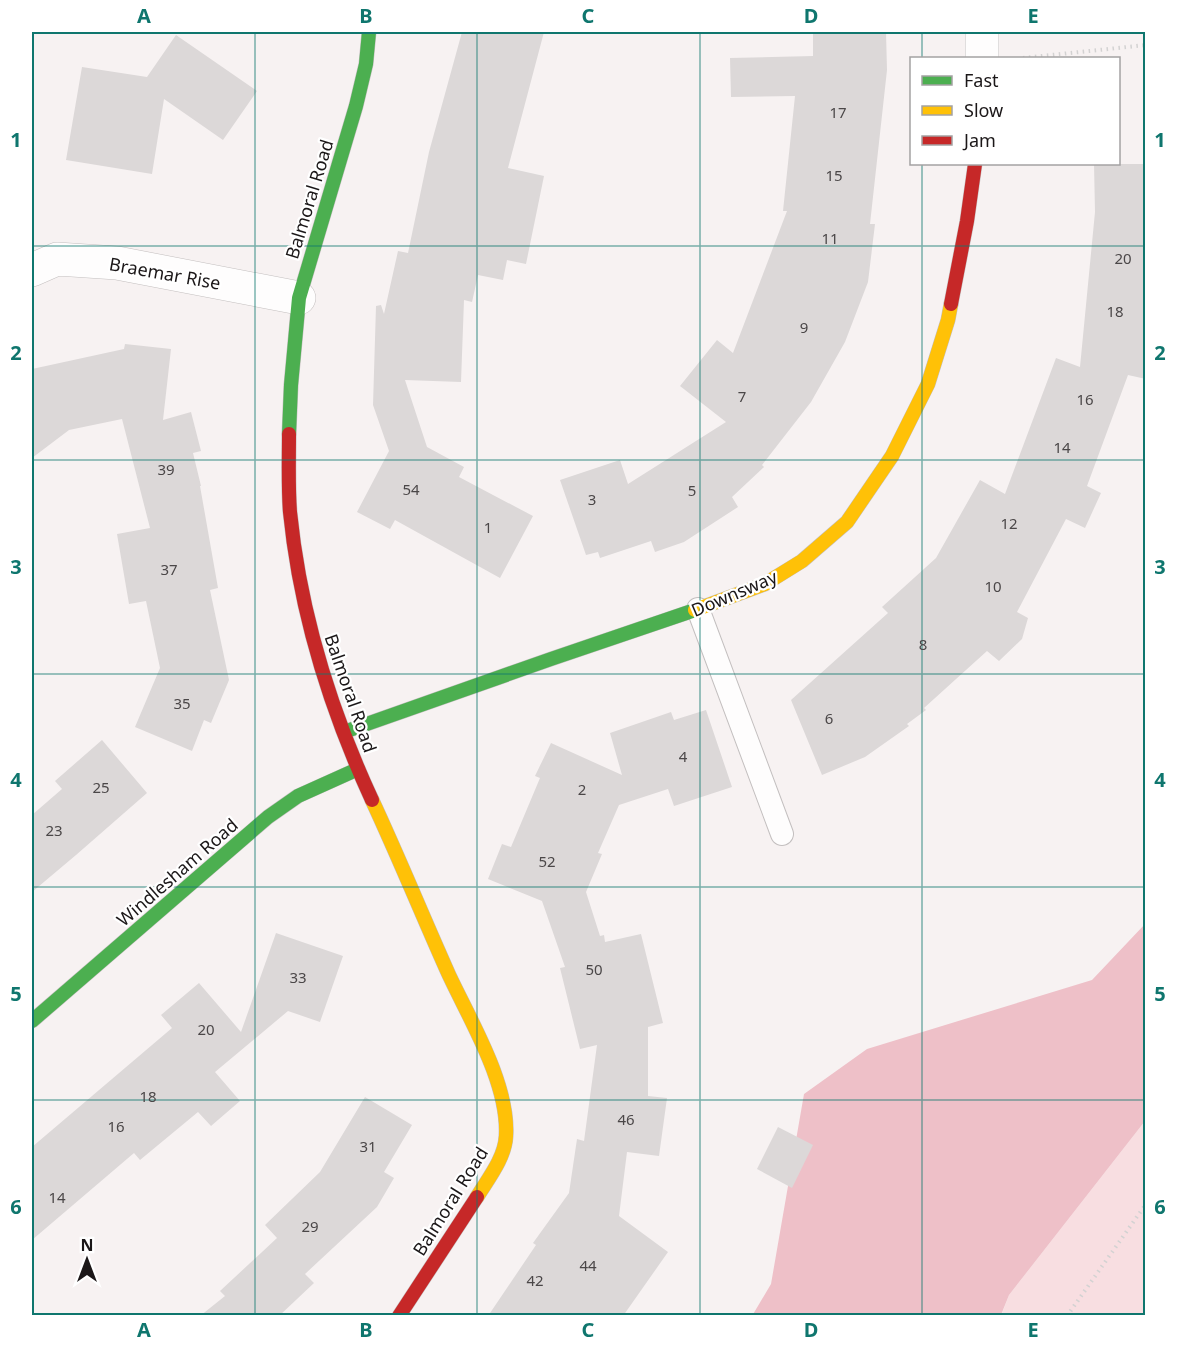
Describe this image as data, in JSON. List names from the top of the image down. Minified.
{"streets":{"street":["Balmoral Road","Braemar Rise","Downsway","Windlesham Road"]},"crossings":[["Balmoral Road","Braemar Rise"],["Balmoral Road","Downsway"],["Balmoral Road","Windlesham Road"]],"house_numbers":["17","15","11","20","18","9","7","16","14","39","54","5","3","12","1","37","10","8","35","6","4","25","2","23","52","50","33","20","18","46","16","31","14","29","44","42"],"legend":["Fast","Slow","Jam"],"north":"top","grid":{"columns":["A","B","C","D","E"],"rows":["1","2","3","4","5","6"]}}
